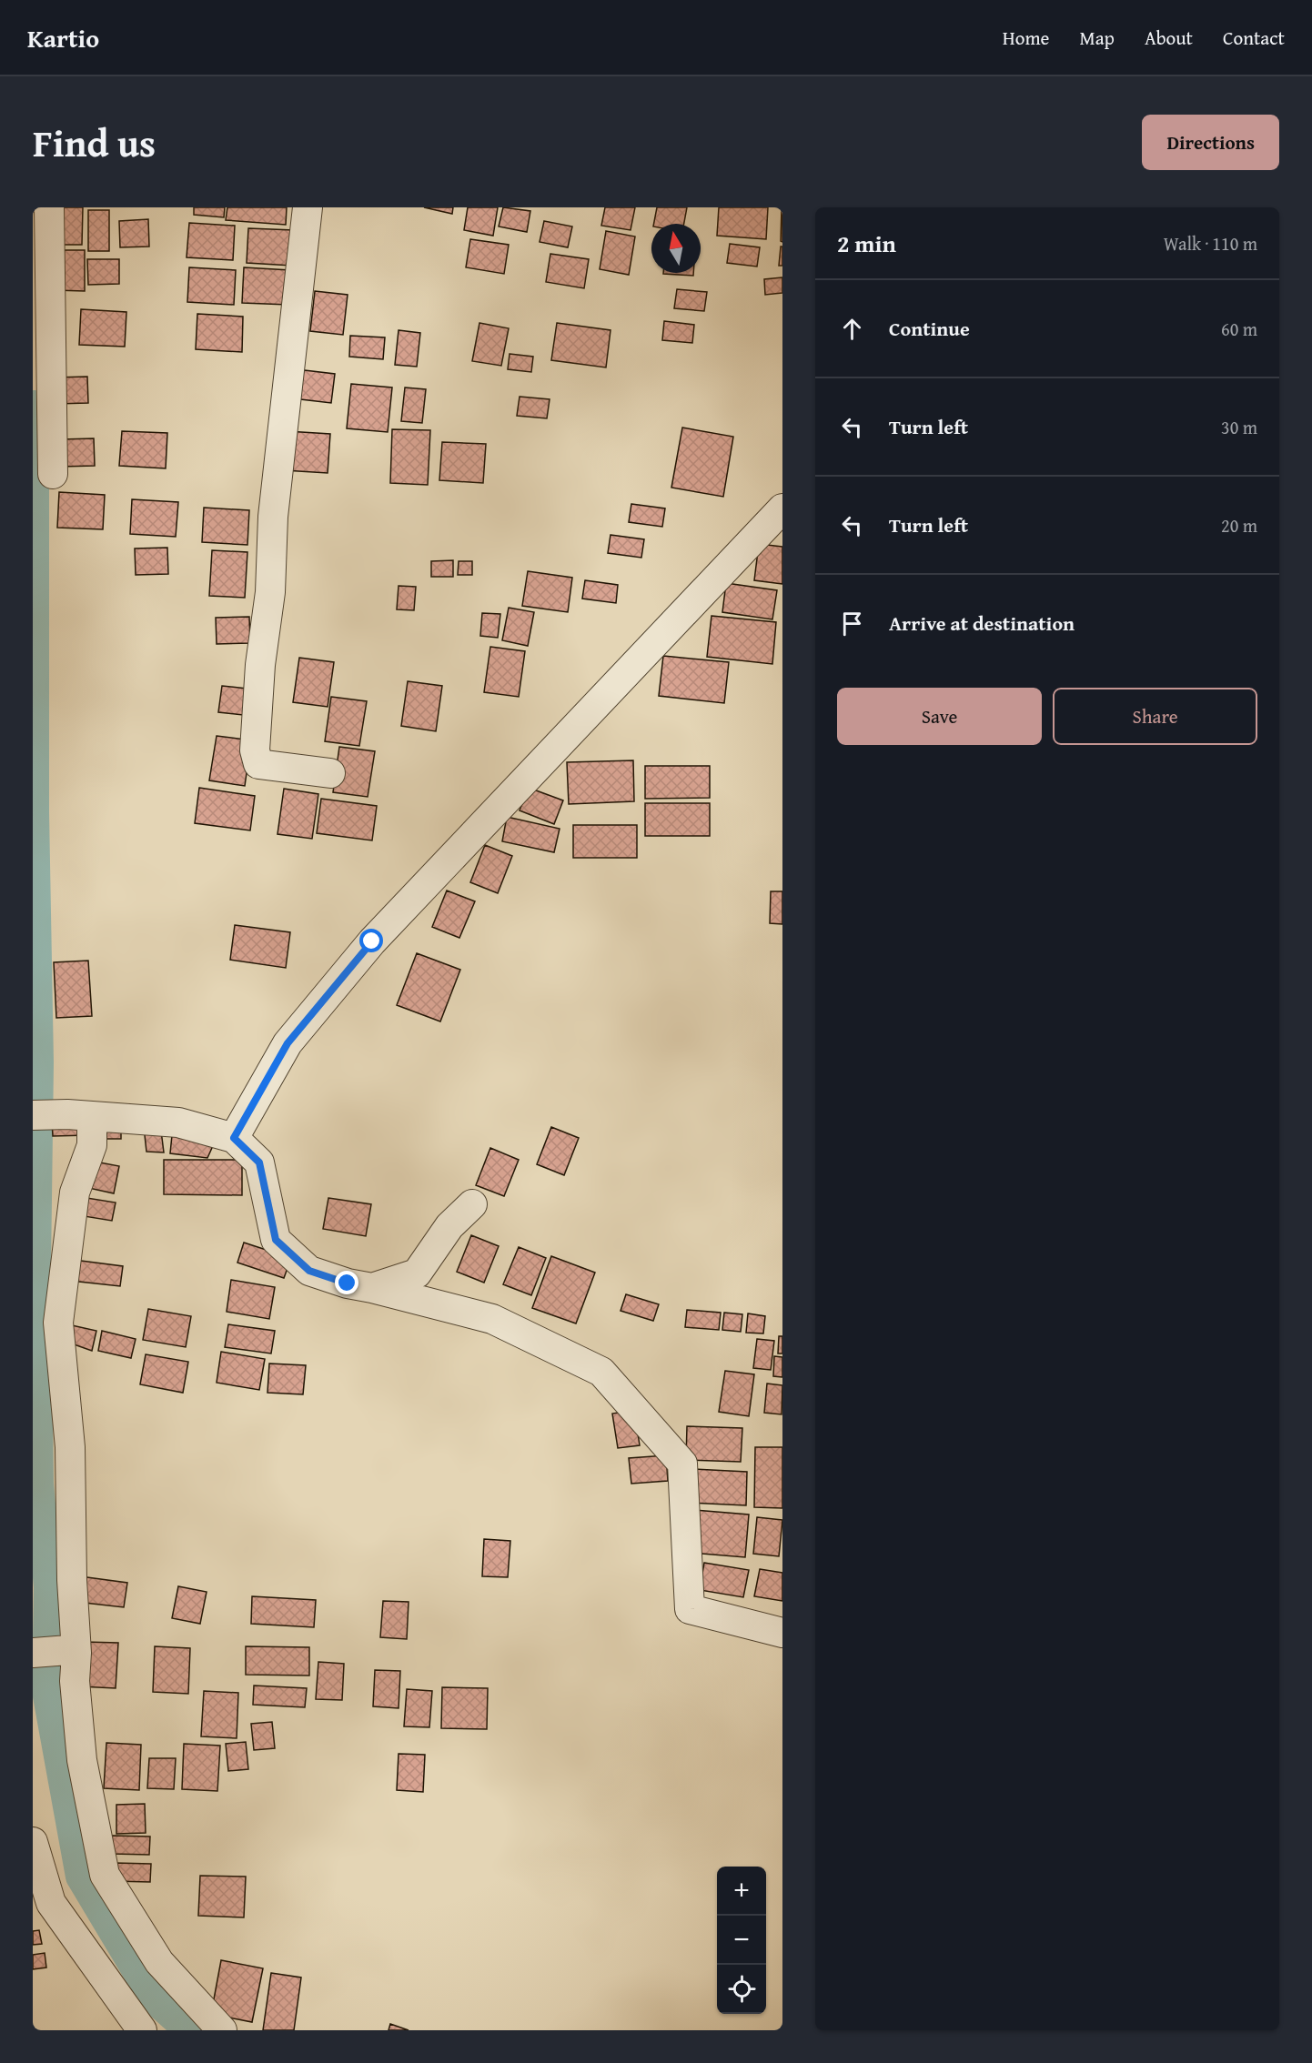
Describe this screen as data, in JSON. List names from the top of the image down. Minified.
{"north":"top","page":{"header":"Kartio","nav":["Home","Map","About","Contact"],"title":"Find us","buttons":["Directions",["Save","Share"]],"heading":["2 min","Walk · 110 m"],"list":[["Continue","60 m"],["Turn left","30 m"],["Turn left","20 m"],"Arrive at destination"],"map_buttons":["+","−"]}}
